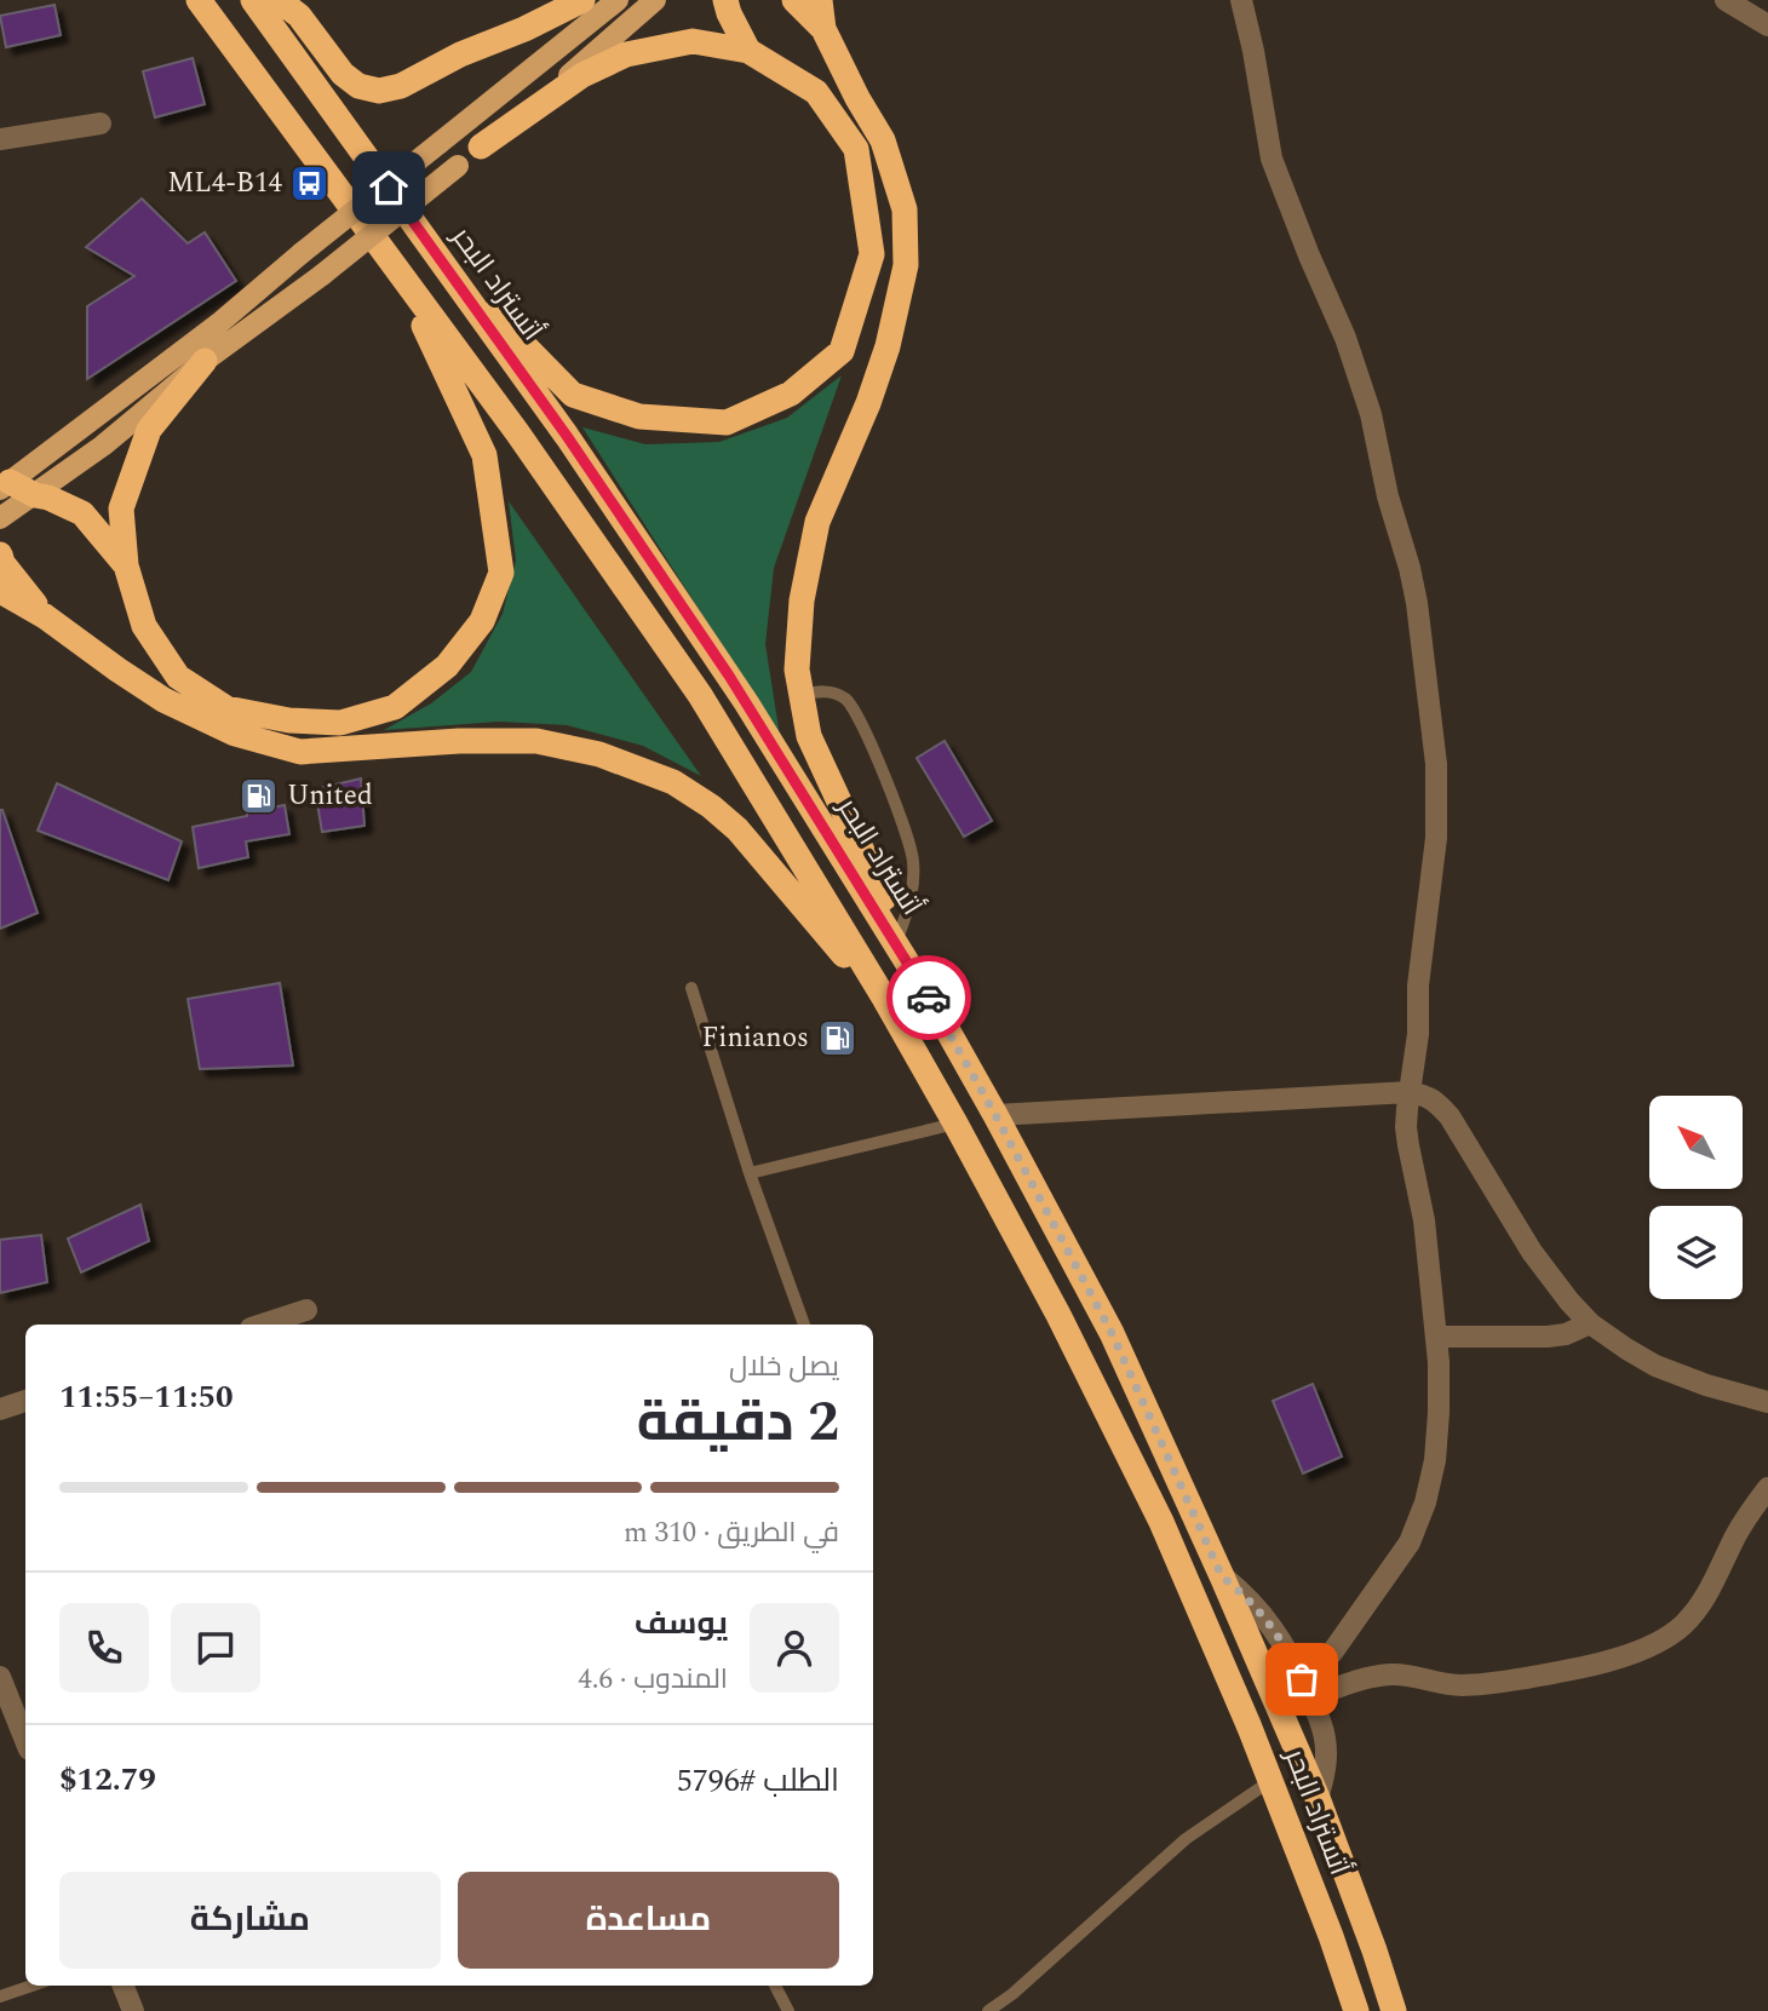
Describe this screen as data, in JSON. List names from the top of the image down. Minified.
{"streets":{"highway":["أتستراد البحر"]},"places":{"bus stop":["ML4-B14"],"fuel station":["United","Finianos"]},"north":"top left","page":{"heading":["2 دقيقة","يصل خلال","11:50–11:55"],"panel":["يوسف","المندوب · 4.6","الطلب #5796","$12.79"],"bar":"في الطريق · 310 m","buttons":["مساعدة","مشاركة"]}}
